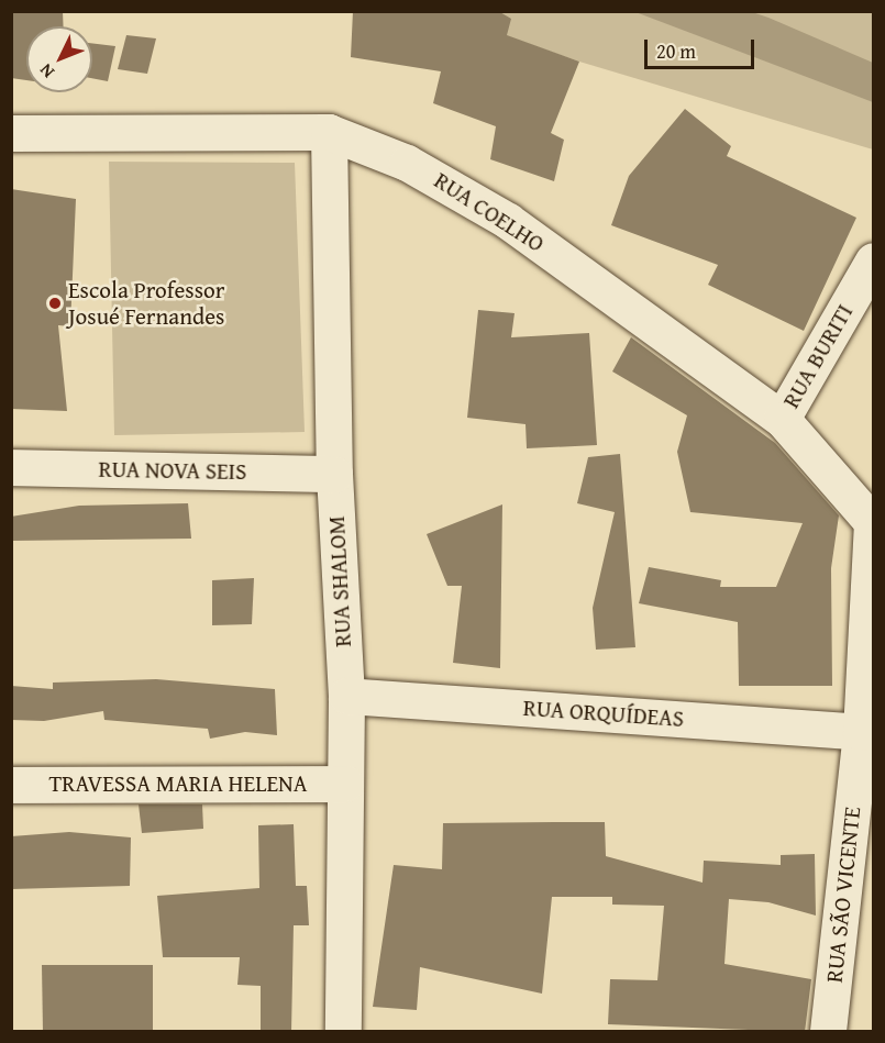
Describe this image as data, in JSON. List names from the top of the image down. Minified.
{"streets":{"street":["RUA COELHO","RUA BURITI","RUA NOVA SEIS","RUA SHALOM","RUA ORQUÍDEAS","TRAVESSA MARIA HELENA","RUA SÃO VICENTE"]},"crossings":[["RUA COELHO","RUA BURITI"],["RUA COELHO","RUA SHALOM"],["RUA COELHO","RUA SÃO VICENTE"],["RUA NOVA SEIS","RUA SHALOM"],["RUA SHALOM","RUA ORQUÍDEAS"],["RUA SHALOM","TRAVESSA MARIA HELENA"],["RUA ORQUÍDEAS","RUA SÃO VICENTE"]],"places":["Escola Professor Josué Fernandes"],"scale_bar":"20 m","north":"bottom left"}
